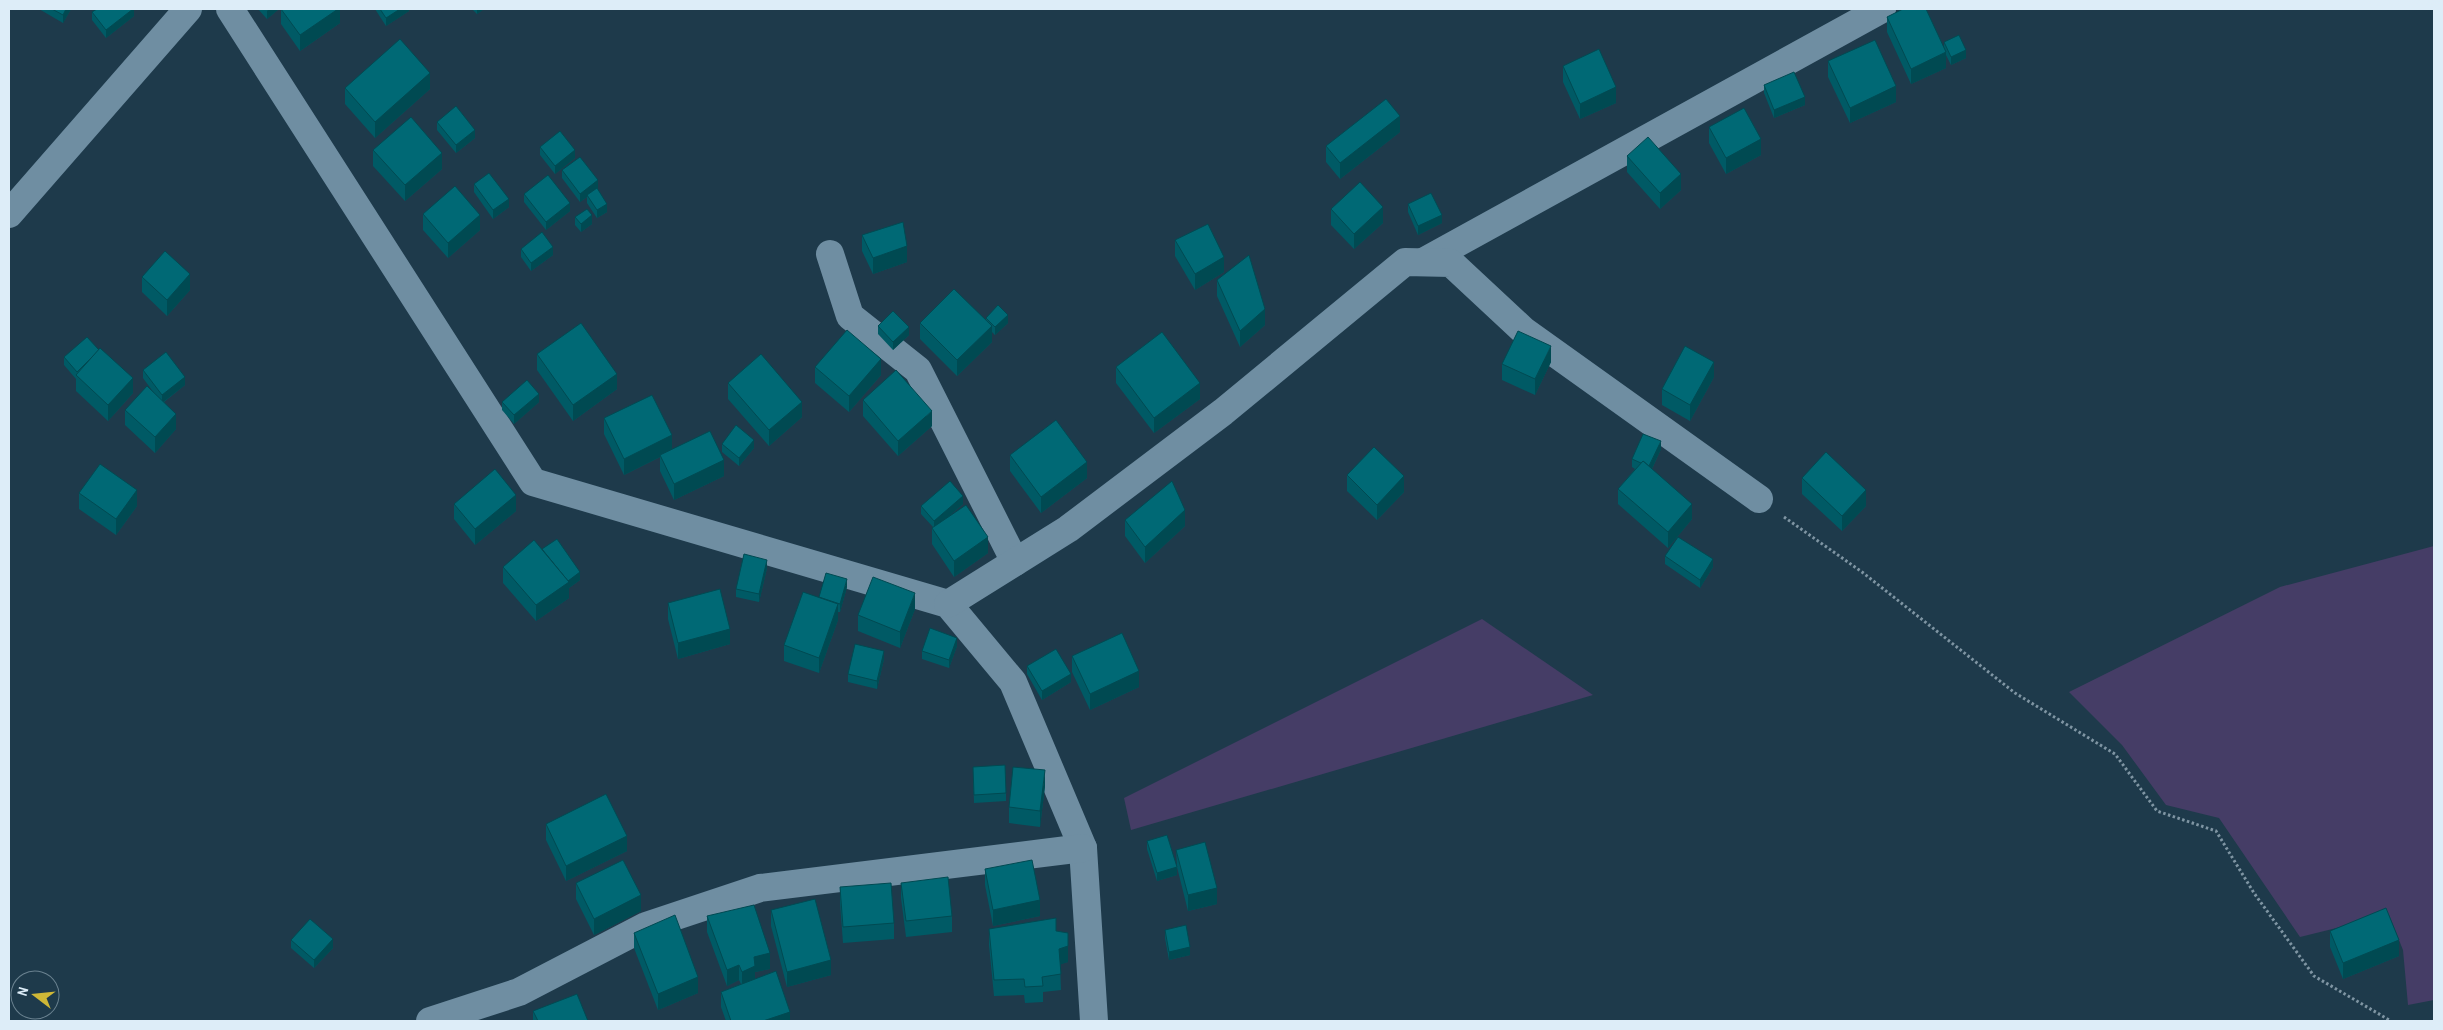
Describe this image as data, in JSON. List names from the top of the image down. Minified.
{"north":"left"}
